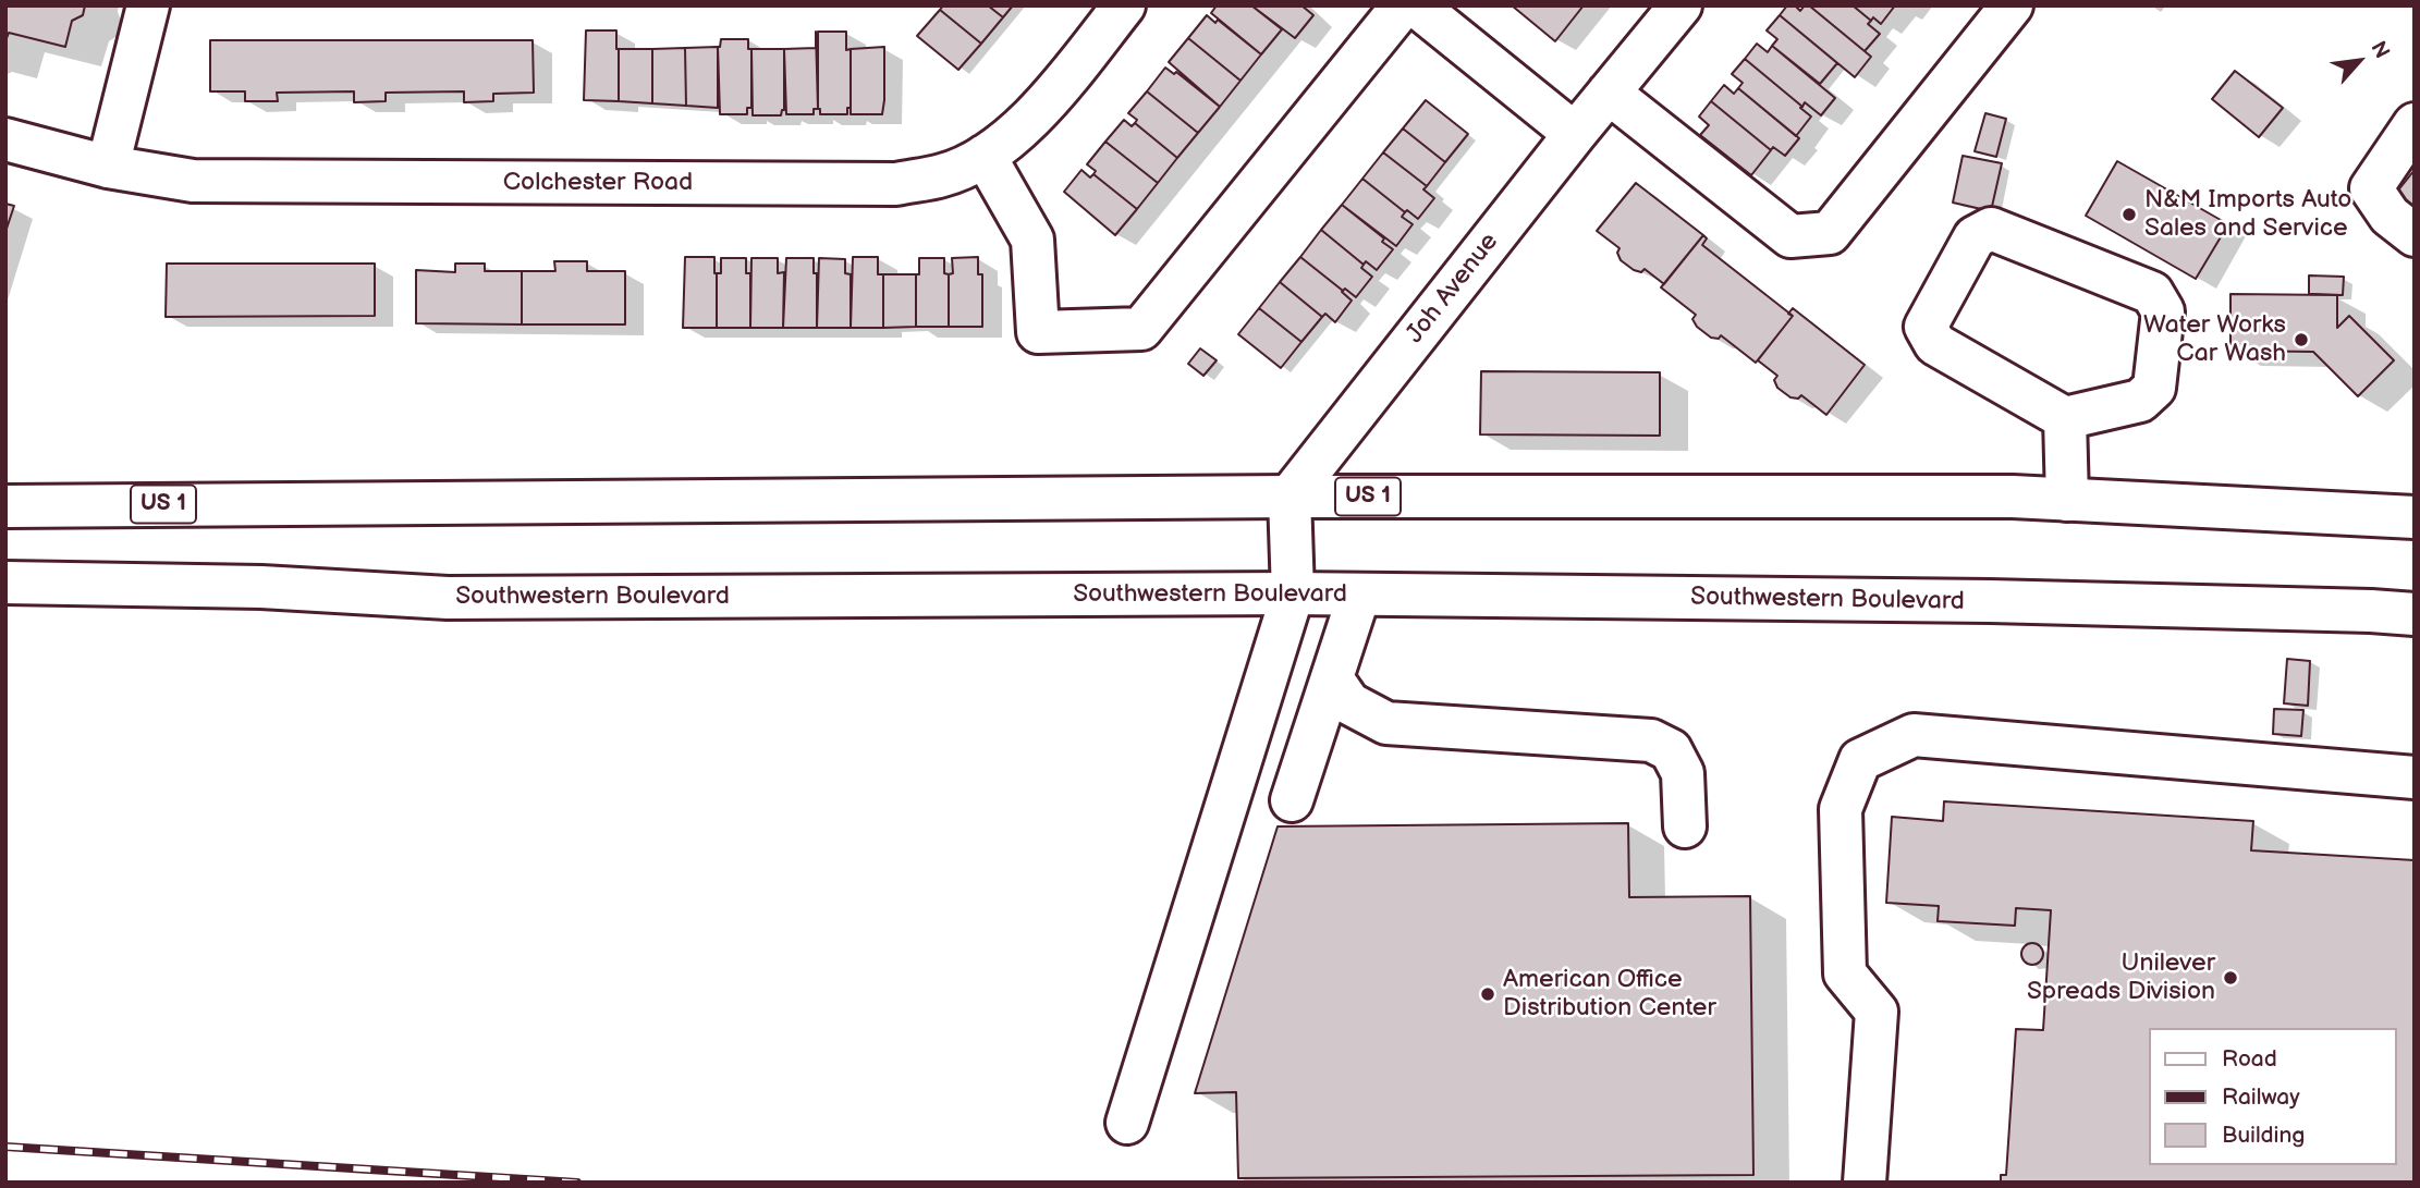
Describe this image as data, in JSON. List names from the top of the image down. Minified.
{"streets":{"main road":["Colchester Road","Joh Avenue","US 1","Southwestern Boulevard"]},"crossings":[["Joh Avenue","US 1"]],"places":["N&M Imports Auto Sales and Service","Water Works Car Wash","Unilever Spreads Division","American Office Distribution Center"],"legend":["Road","Railway","Building"],"north":"top right"}
